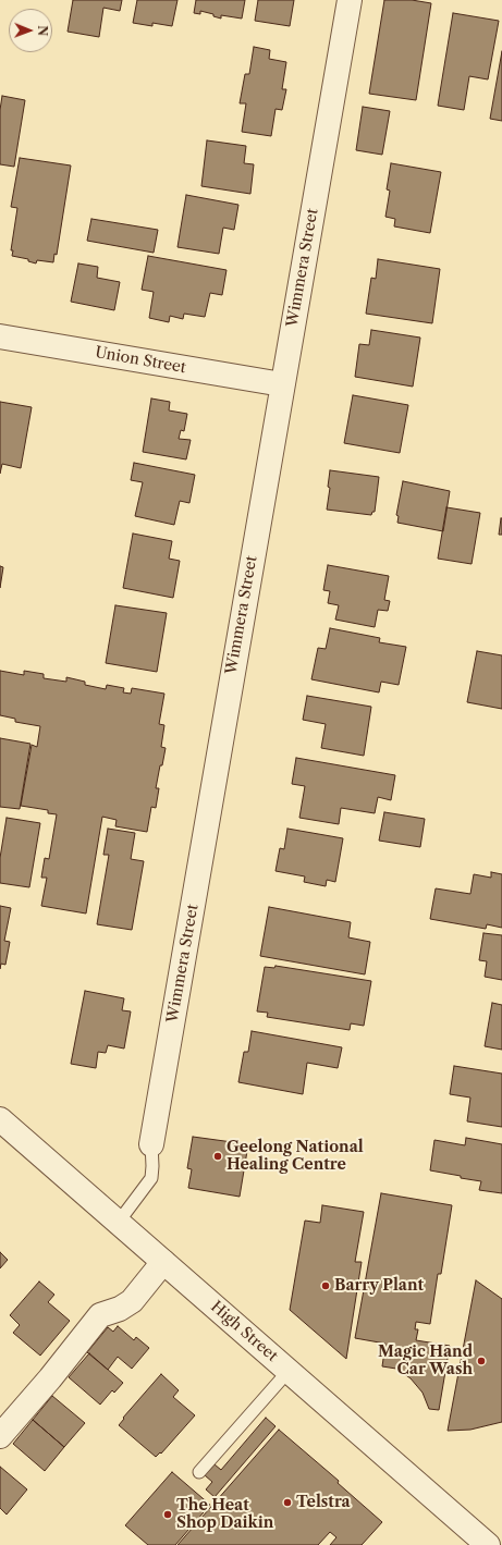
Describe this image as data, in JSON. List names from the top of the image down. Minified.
{"streets":{"street":["Wimmera Street","Union Street","High Street"]},"crossings":[["Wimmera Street","Union Street"],["Wimmera Street","High Street"]],"places":["Geelong National Healing Centre","Barry Plant","Magic Hand Car Wash","Telstra","The Heat Shop Daikin"],"north":"right"}
